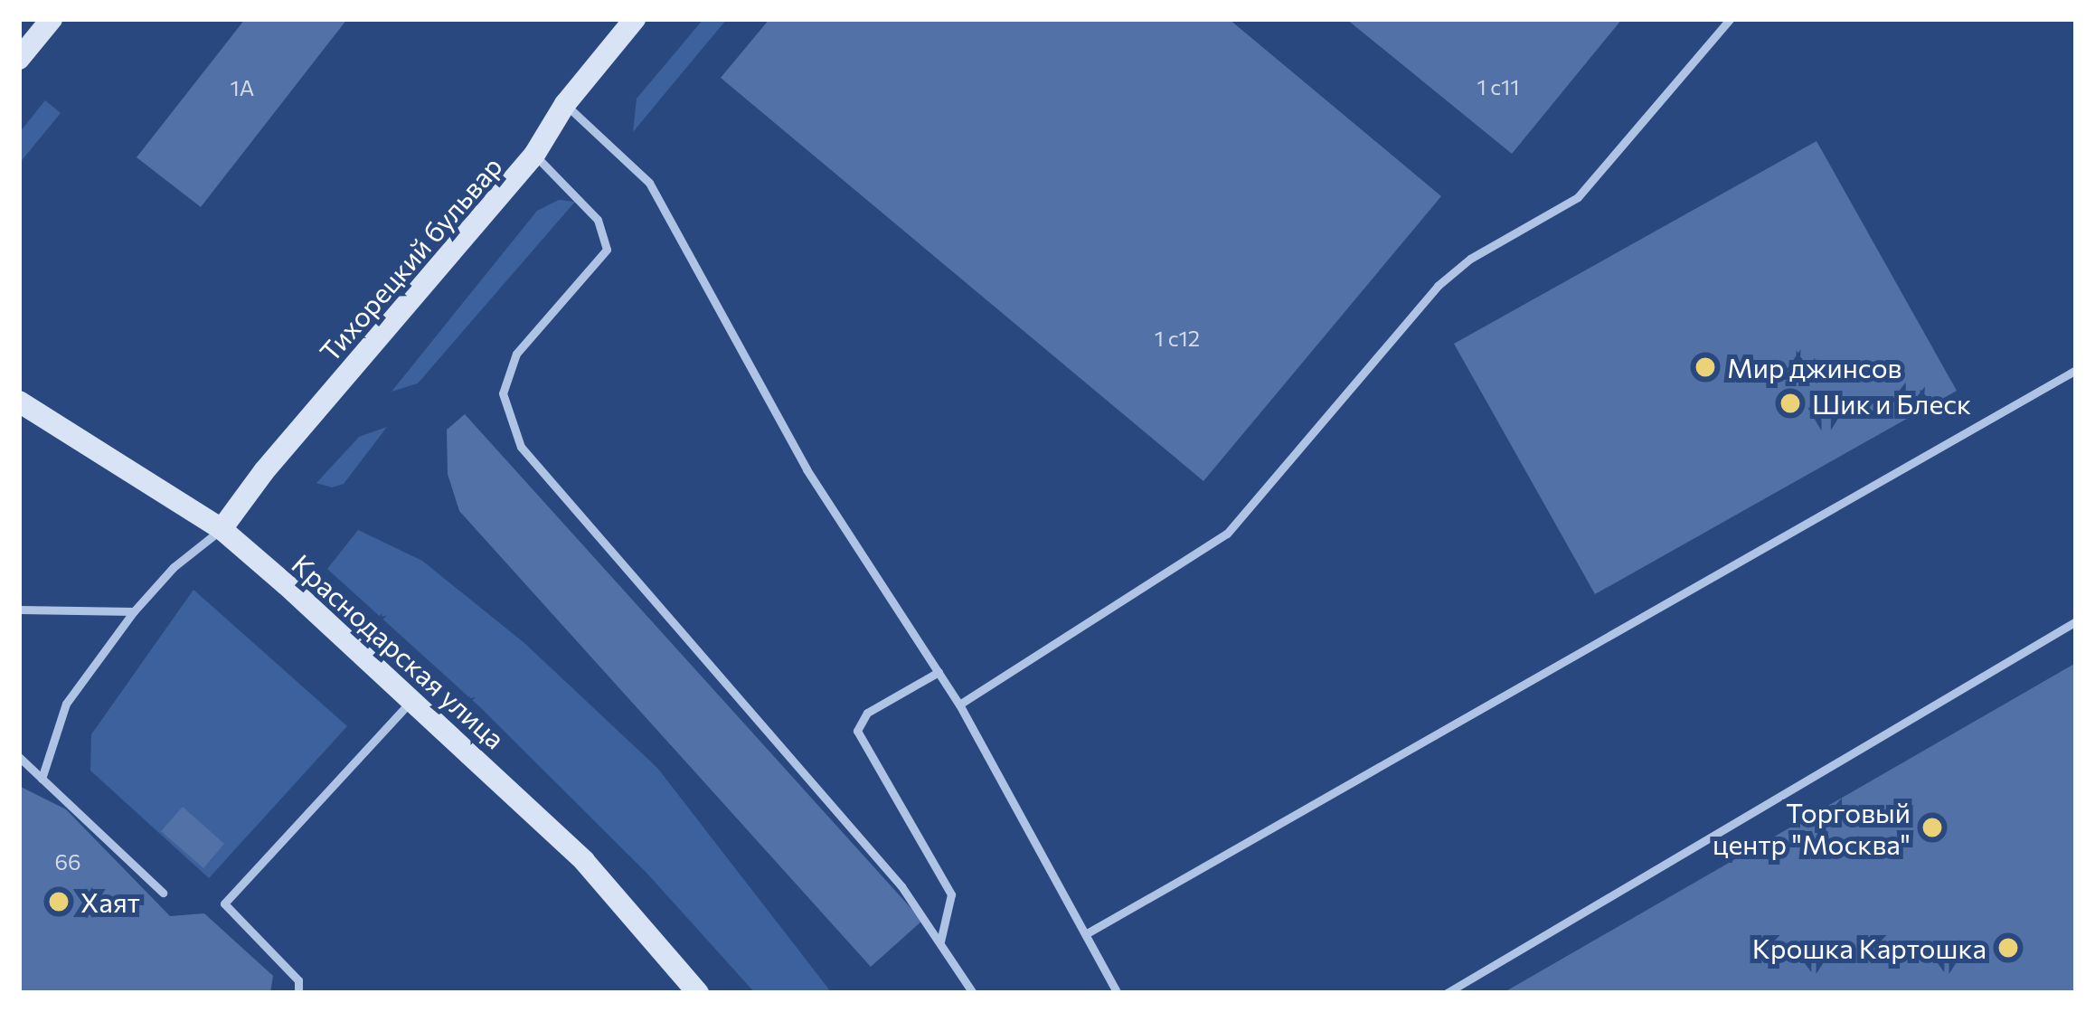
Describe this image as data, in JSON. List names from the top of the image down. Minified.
{"streets":{"street":["Тихорецкий бульвар","Краснодарская улица"]},"crossings":[["Тихорецкий бульвар","Краснодарская улица"]],"places":["Мир джинсов","Шик и Блеск","Торговый центр \"Москва\"","Хаят","Крошка Картошка"],"house_numbers":["1 с11","1А","1 с12","66"]}
